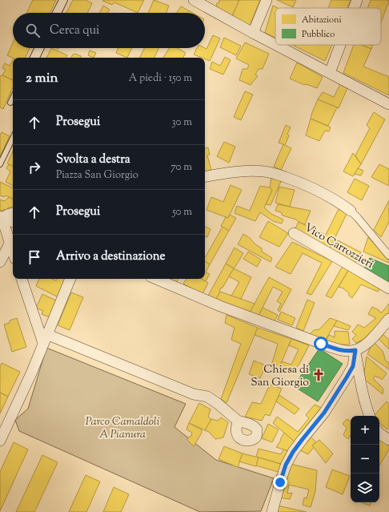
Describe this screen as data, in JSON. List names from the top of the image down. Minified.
{"streets":{"street":["Vico Carrozzieri"]},"parks":["Parco Camaldoli A Pianura"],"places":{"church":["Chiesa di San Giorgio"]},"legend":["Abitazioni","Pubblico"],"page":{"search":"Cerca qui","heading":["2 min","A piedi · 150 m"],"list":[["Prosegui","30 m"],["Svolta a destra","Piazza San Giorgio","70 m"],["Prosegui","50 m"],"Arrivo a destinazione"],"map_buttons":["+","−"]}}
